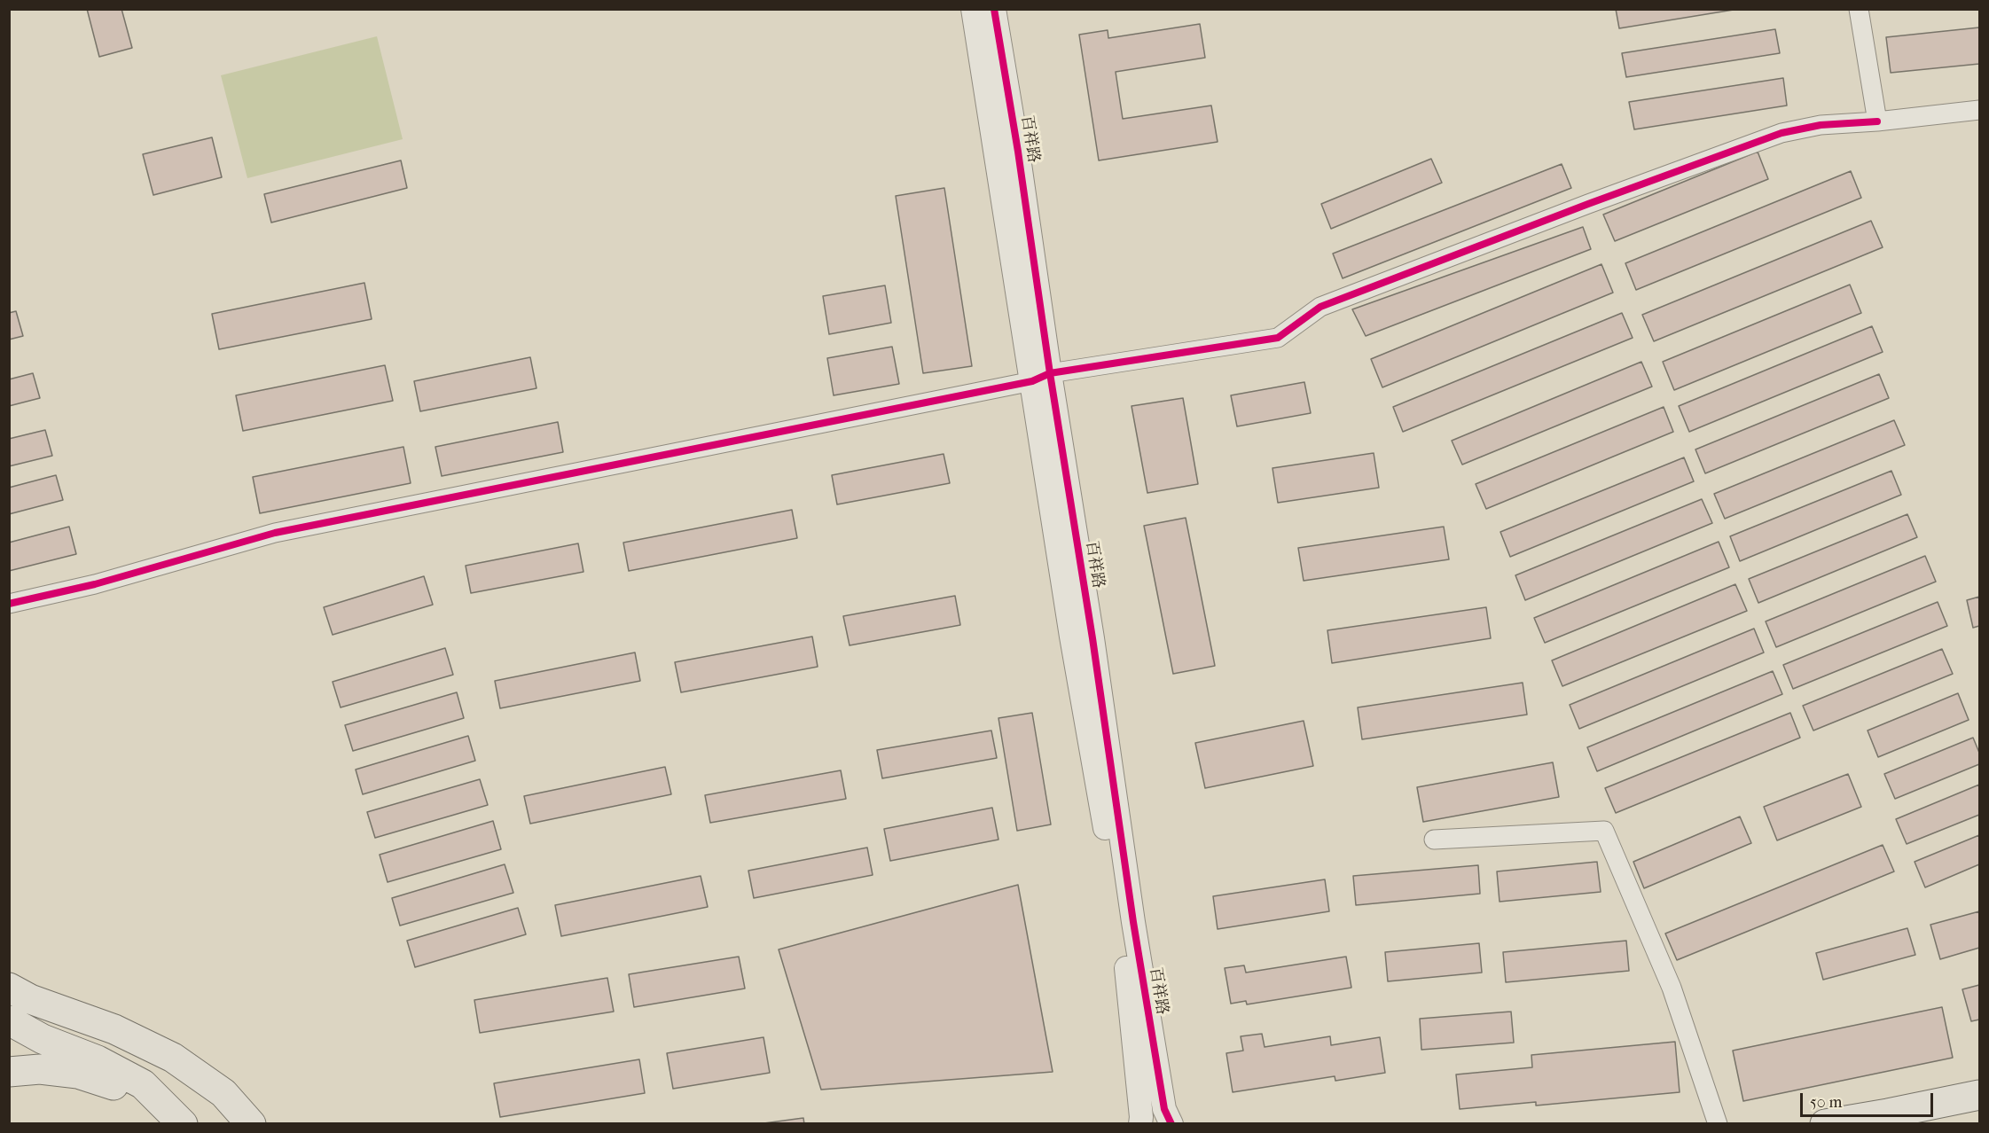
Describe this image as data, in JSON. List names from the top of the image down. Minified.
{"streets":{"street":["百祥路"]},"scale_bar":"50 m"}
